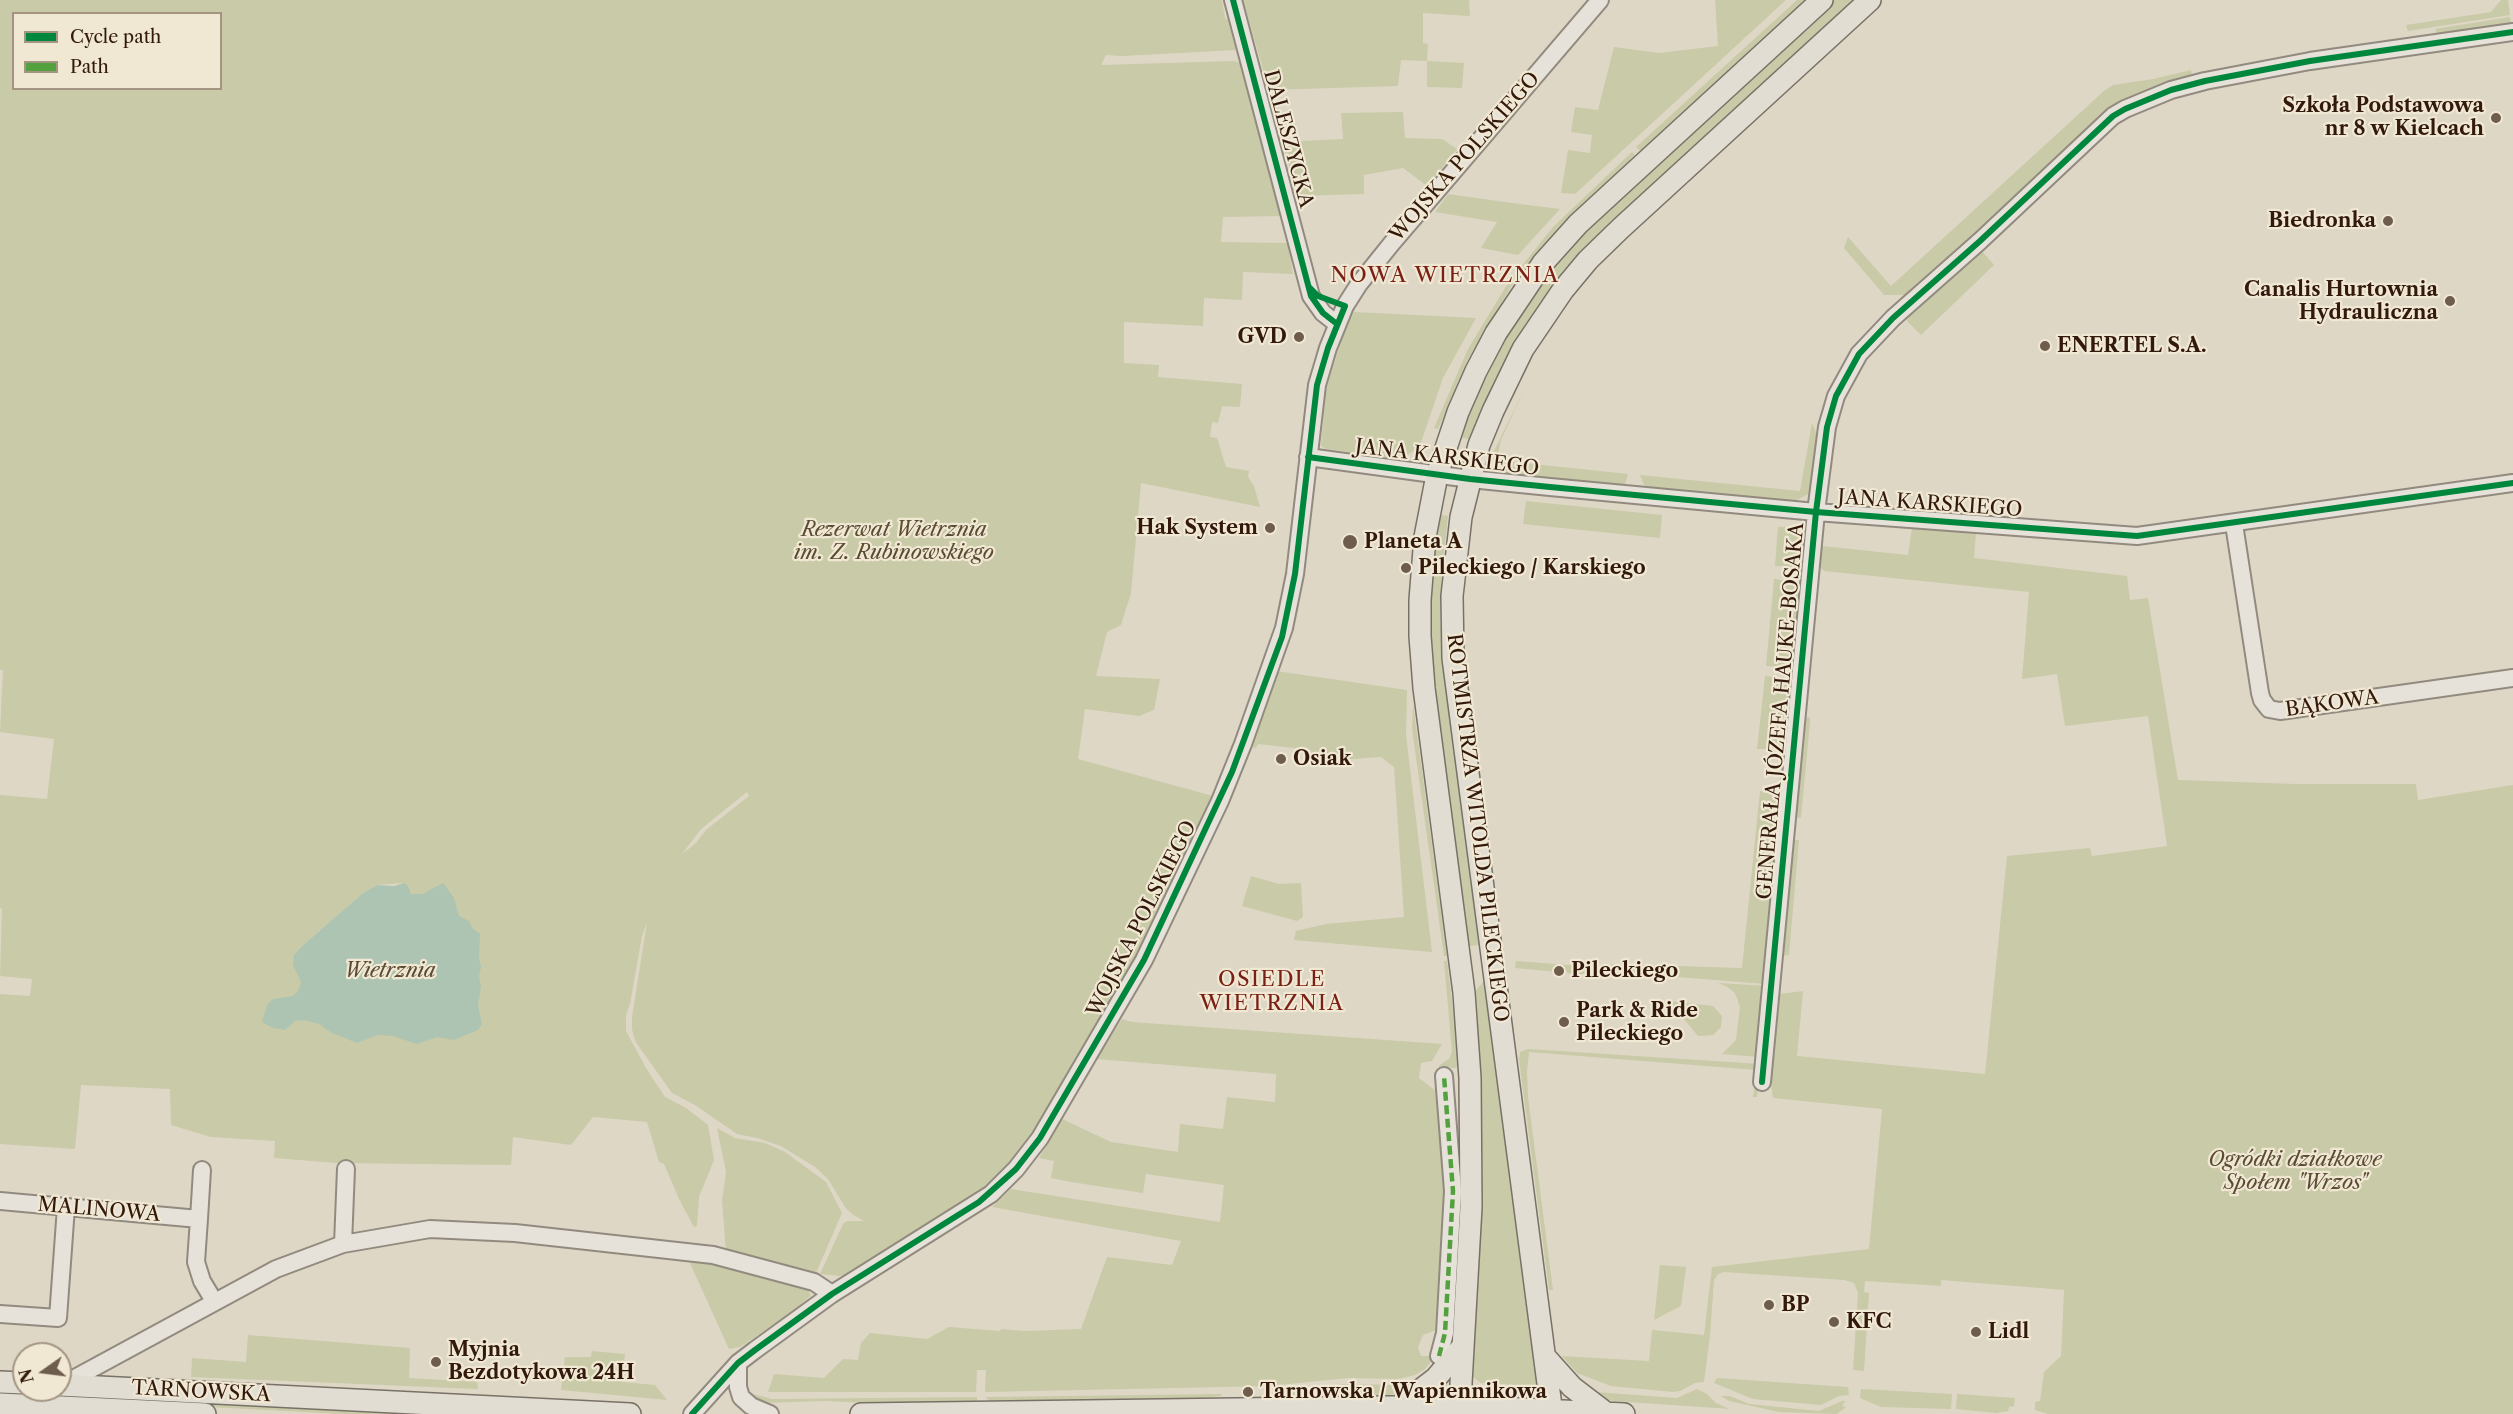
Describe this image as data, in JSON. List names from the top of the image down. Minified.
{"streets":{"main road":["ROTMISTRZA WITOLDA PILECKIEGO","TARNOWSKA"],"street":["DALESZYCKA","WOJSKA POLSKIEGO","JANA KARSKIEGO","BĄKOWA","GENERAŁA JÓZEFA HAUKE-BOSAKA","MALINOWA"]},"crossings":[["DALESZYCKA","WOJSKA POLSKIEGO"],["WOJSKA POLSKIEGO","JANA KARSKIEGO"],["JANA KARSKIEGO","BĄKOWA"],["JANA KARSKIEGO","GENERAŁA JÓZEFA HAUKE-BOSAKA"],["JANA KARSKIEGO","ROTMISTRZA WITOLDA PILECKIEGO"]],"districts":["NOWA WIETRZNIA","OSIEDLE WIETRZNIA"],"parks":["Rezerwat Wietrznia im. Z. Rubinowskiego","Wietrznia","Ogródki działkowe Społem \"Wrzos\""],"places":["Szkoła Podstawowa nr 8 w Kielcach","Biedronka","Canalis Hurtownia Hydrauliczna","GVD","ENERTEL S.A.","Hak System","Planeta A","Pileckiego / Karskiego","Osiak","Pileckiego","Park & Ride Pileckiego","BP","KFC","Lidl","Myjnia Bezdotykowa 24H","Tarnowska / Wapiennikowa"],"legend":["Cycle path","Path"],"north":"left"}
